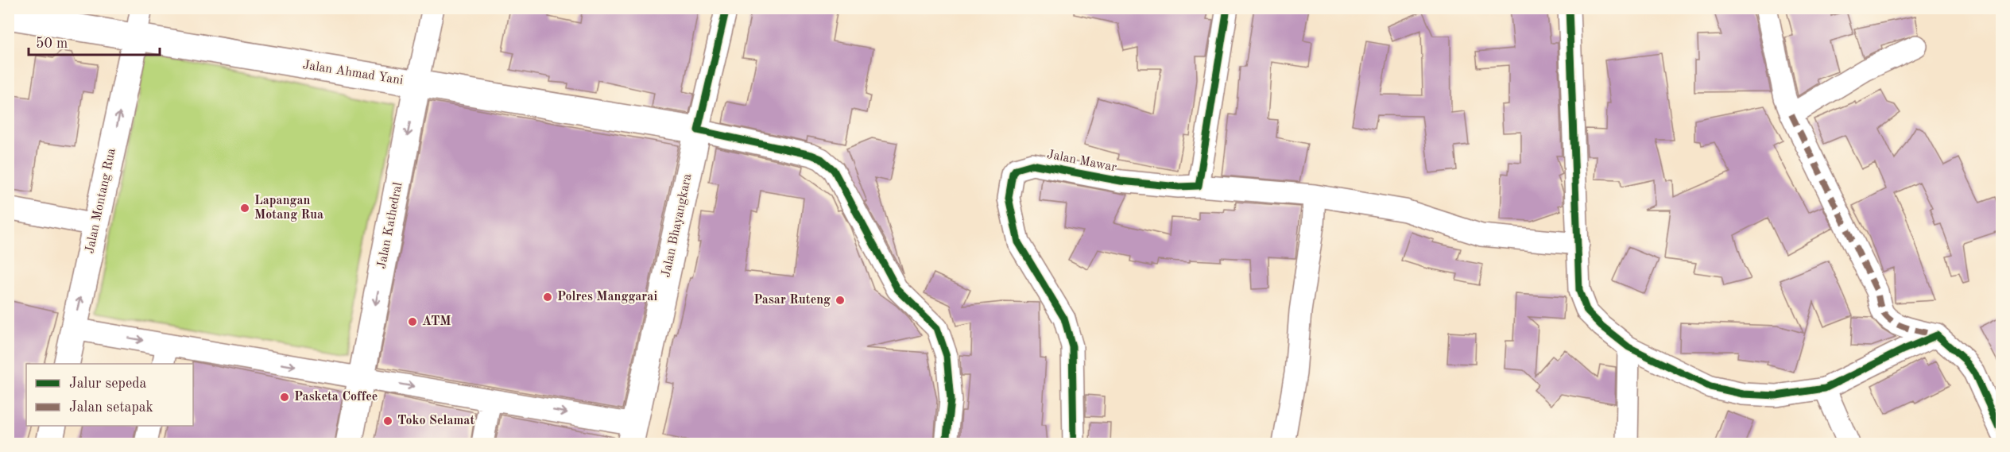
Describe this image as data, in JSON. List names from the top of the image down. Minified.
{"streets":{"main road":["Jalan Ahmad Yani","Jalan Montang Rua","Jalan Kathedral","Jalan Bhayangkara"],"street":["Jalan Mawar"]},"crossings":[["Jalan Ahmad Yani","Jalan Montang Rua"],["Jalan Ahmad Yani","Jalan Kathedral"],["Jalan Ahmad Yani","Jalan Bhayangkara"]],"one_way":["Jalan Montang Rua","Jalan Kathedral"],"places":["Lapangan Motang Rua","Polres Manggarai","Pasar Ruteng","ATM","Pasketa Coffee","Toko Selamat"],"legend":["Jalur sepeda","Jalan setapak"],"scale_bar":"50 m"}
